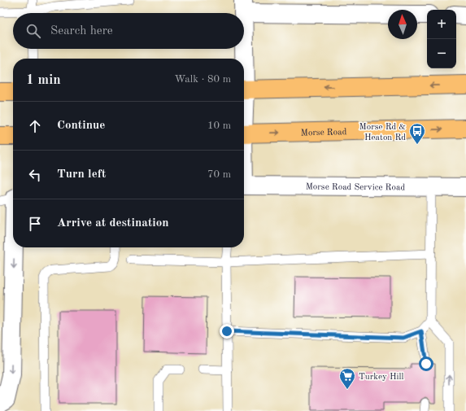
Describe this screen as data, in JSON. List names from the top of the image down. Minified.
{"streets":{"main road":["Morse Road"],"street":["Morse Road Service Road"]},"places":{"bus stop":["Morse Rd & Heaton Rd"],"supermarket":["Turkey Hill"]},"north":"top","page":{"map_buttons":["+","−"],"search":"Search here","heading":["1 min","Walk · 80 m"],"list":[["Continue","10 m"],["Turn left","70 m"],"Arrive at destination"]}}
